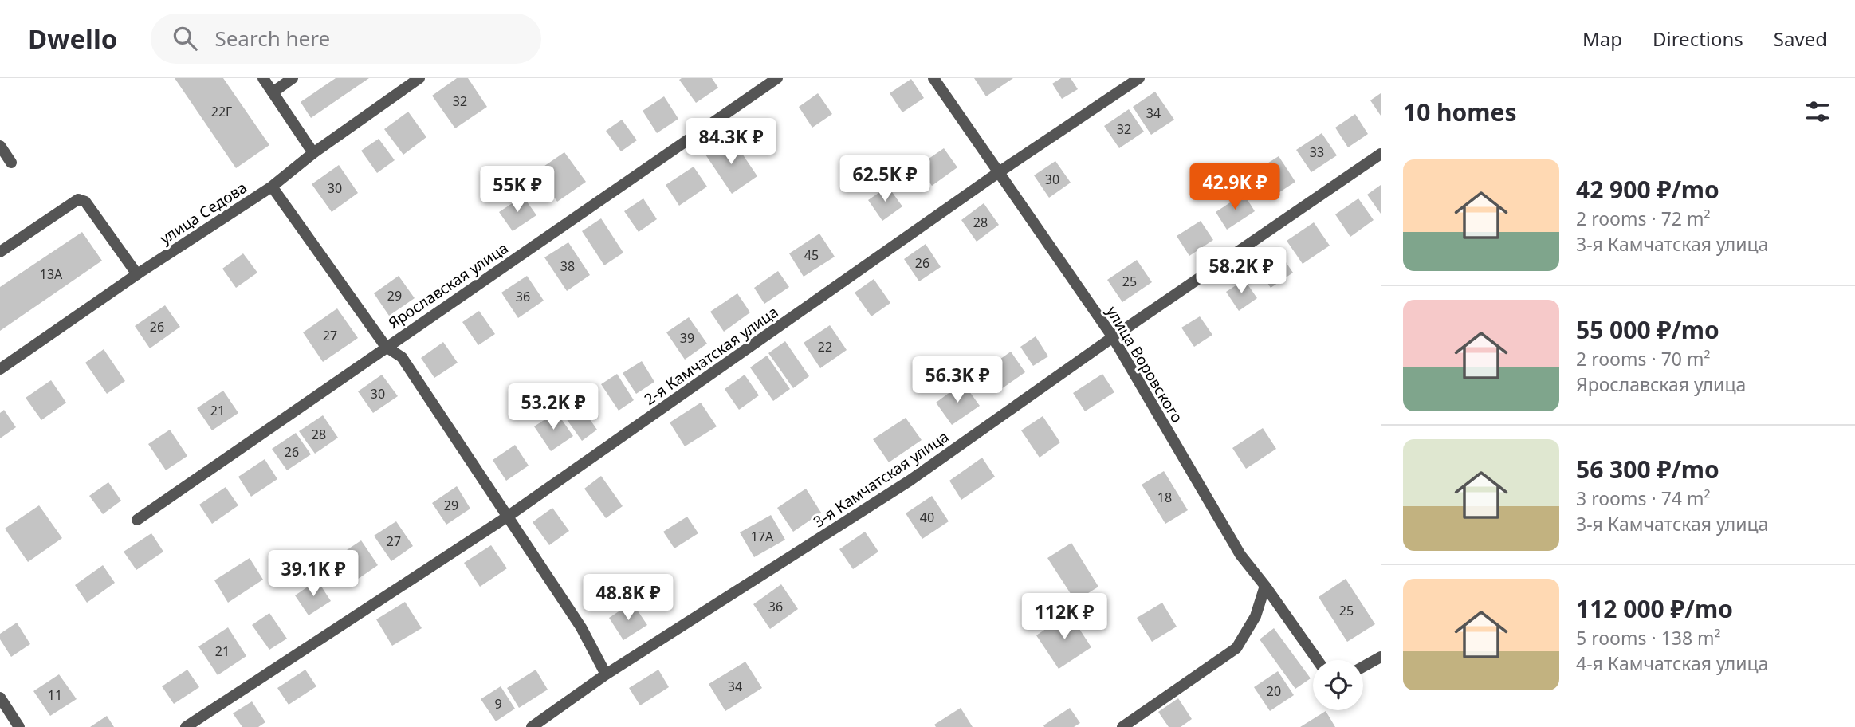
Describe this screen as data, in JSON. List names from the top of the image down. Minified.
{"streets":{"street":["улица Седова","Ярославская улица","2-я Камчатская улица","улица Воровского","3-я Камчатская улица"]},"crossings":[["2-я Камчатская улица","улица Воровского"],["улица Воровского","3-я Камчатская улица"]],"house_numbers":["32","22Г","34","32","33","30","30","28","45","26","38","13А","25","29","36","26","27","39","22","30","21","28","26","18","29","40","17А","27","36","25","21","34","20","11","9"],"page":{"header":"Dwello","search":"Search here","nav":["Map","Directions","Saved"],"heading":"10 homes","price":["84.3K ₽","62.5K ₽","42.9K ₽","55K ₽","58.2K ₽","56.3K ₽","53.2K ₽","39.1K ₽","48.8K ₽","112K ₽"],"list":[{"name":"42 900 ₽/mo","note":"2 rooms · 72 m² · 3-я Камчатская улица"},{"name":"55 000 ₽/mo","note":"2 rooms · 70 m² · Ярославская улица"},{"name":"56 300 ₽/mo","note":"3 rooms · 74 m² · 3-я Камчатская улица"},{"name":"112 000 ₽/mo","note":"5 rooms · 138 m² · 4-я Камчатская улица"}]}}
